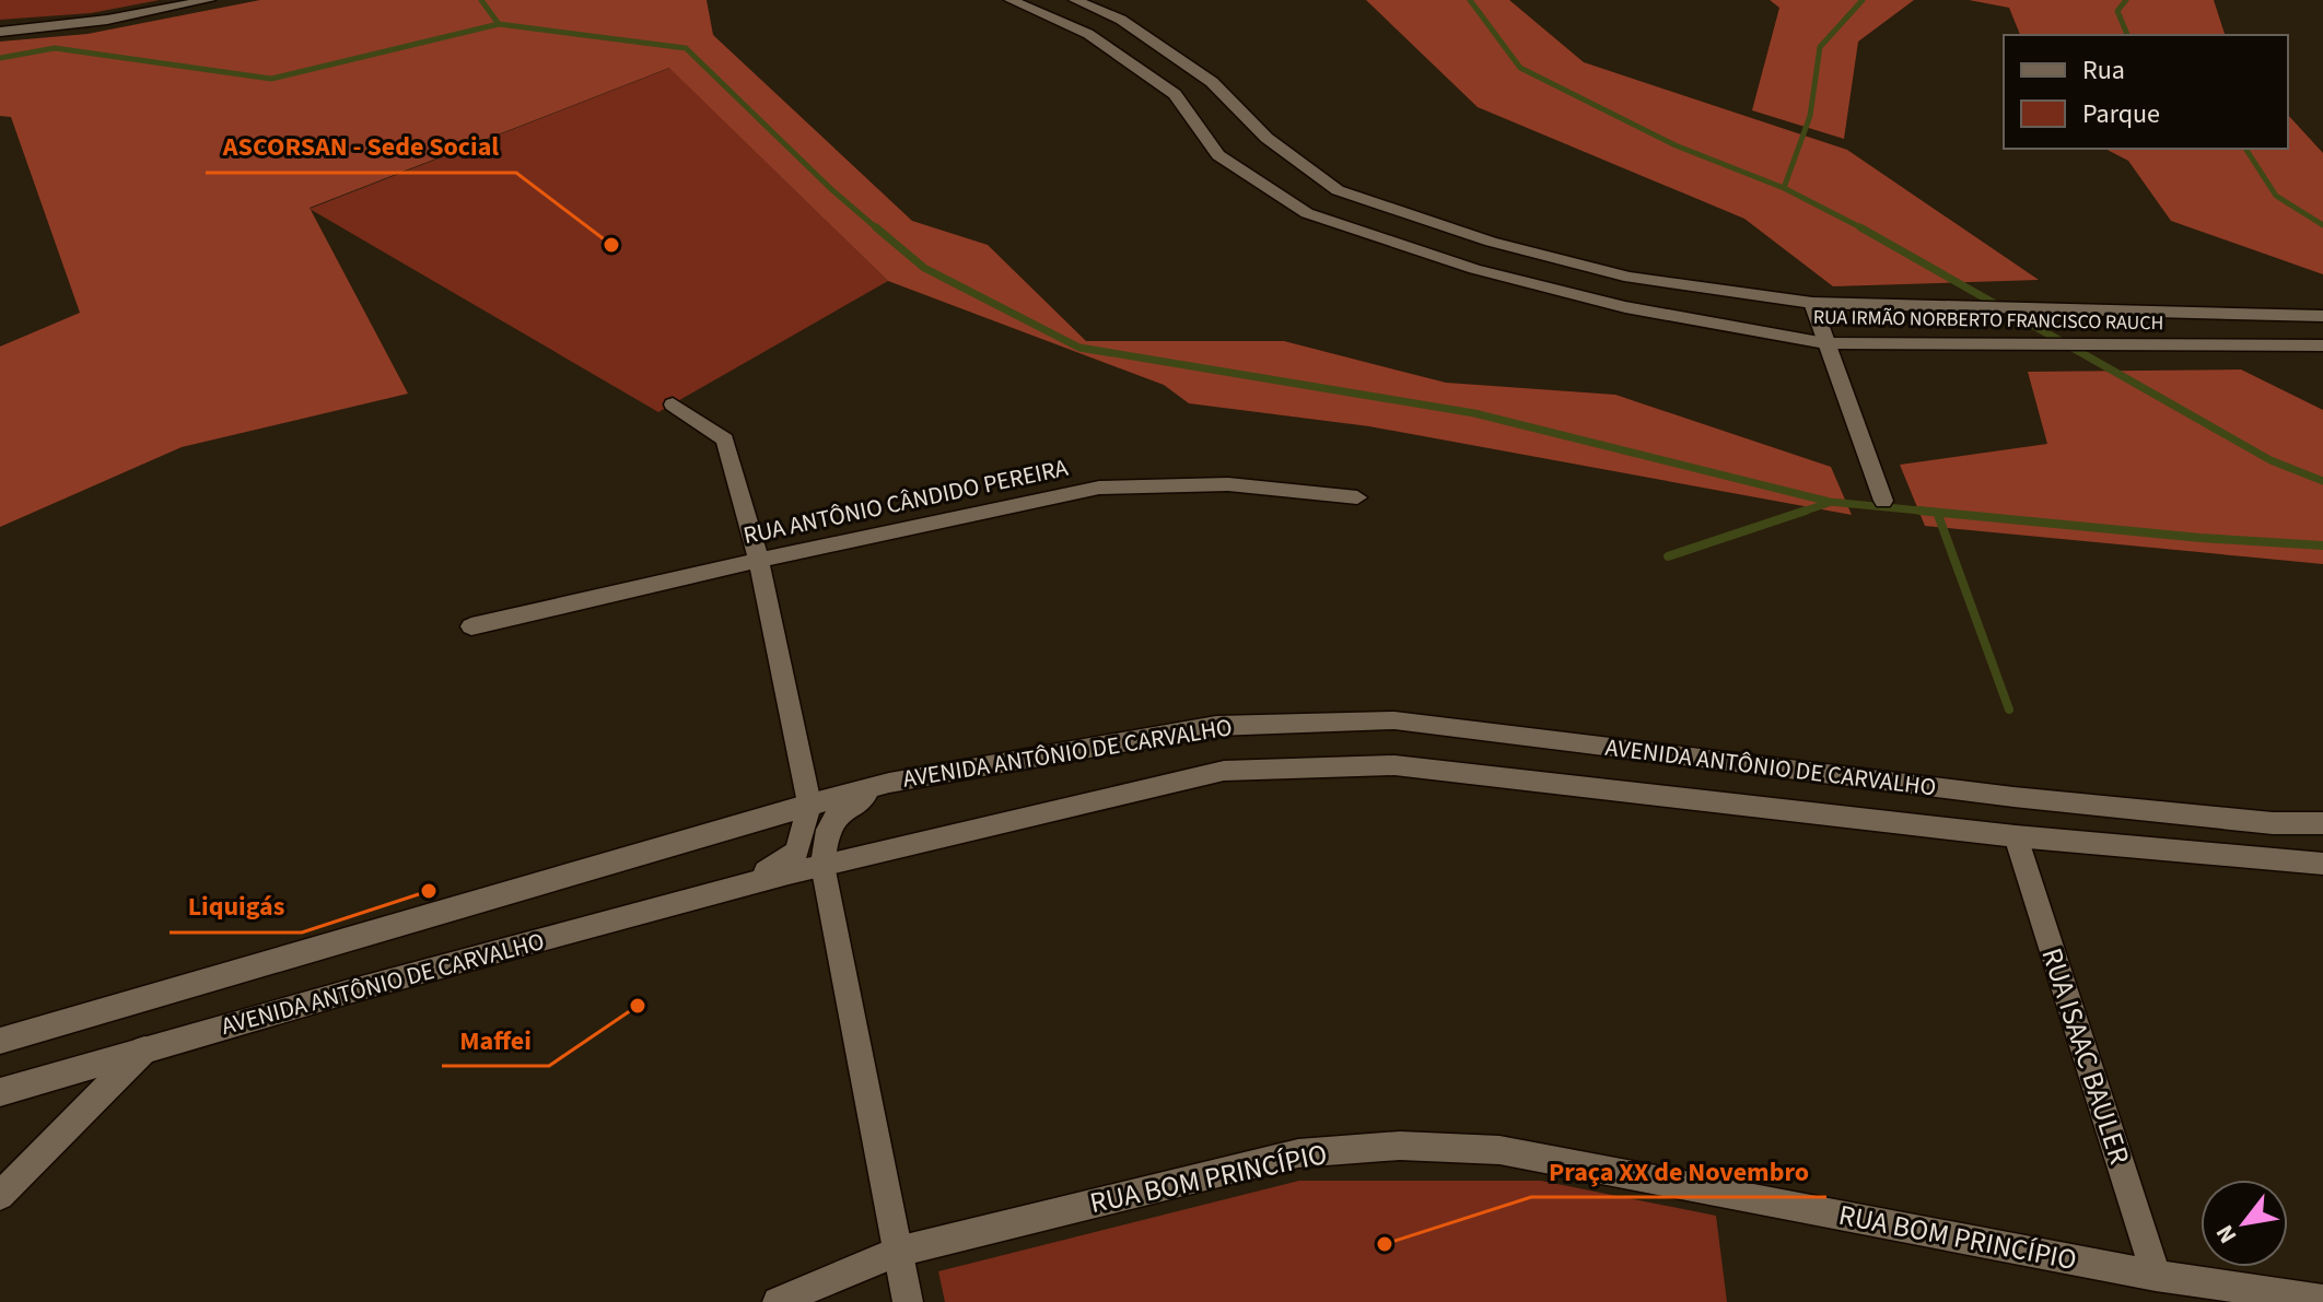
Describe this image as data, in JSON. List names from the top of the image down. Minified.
{"streets":{"street":["RUA IRMÃO NORBERTO FRANCISCO RAUCH","RUA ANTÔNIO CÂNDIDO PEREIRA","AVENIDA ANTÔNIO DE CARVALHO","RUA ISAAC BAULER","RUA BOM PRINCÍPIO"]},"crossings":[["AVENIDA ANTÔNIO DE CARVALHO","RUA ISAAC BAULER"],["RUA ISAAC BAULER","RUA BOM PRINCÍPIO"]],"places":["ASCORSAN - Sede Social","Liquigás","Maffei","Praça XX de Novembro"],"legend":["Rua","Parque"],"north":"bottom left"}
